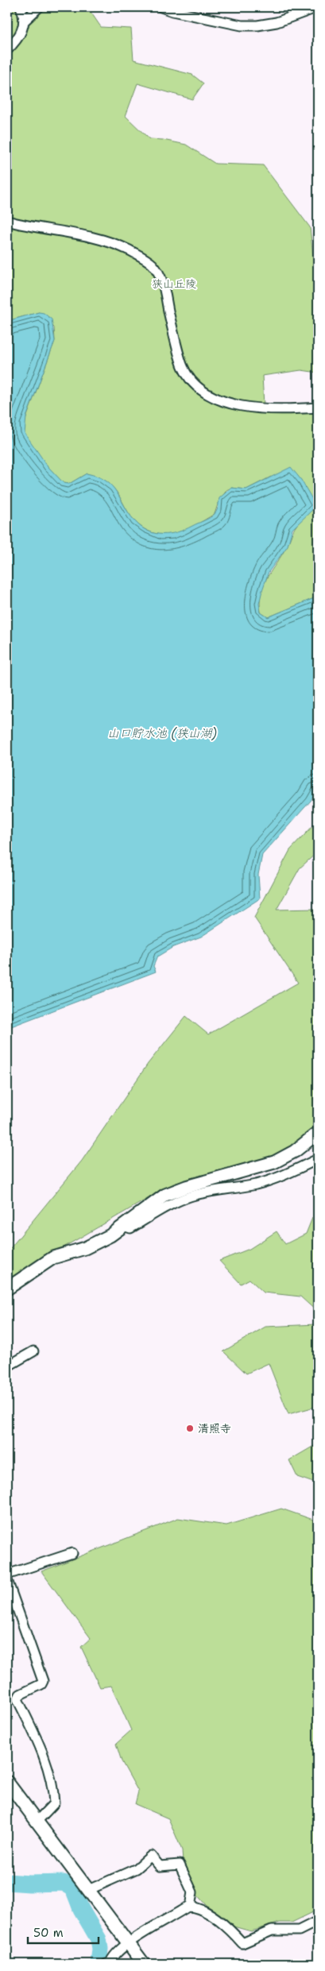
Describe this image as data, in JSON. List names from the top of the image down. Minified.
{"water":["山口貯水池 (狭山湖)"],"parks":["狭山丘陵"],"places":["清照寺"],"scale_bar":"50 m"}
